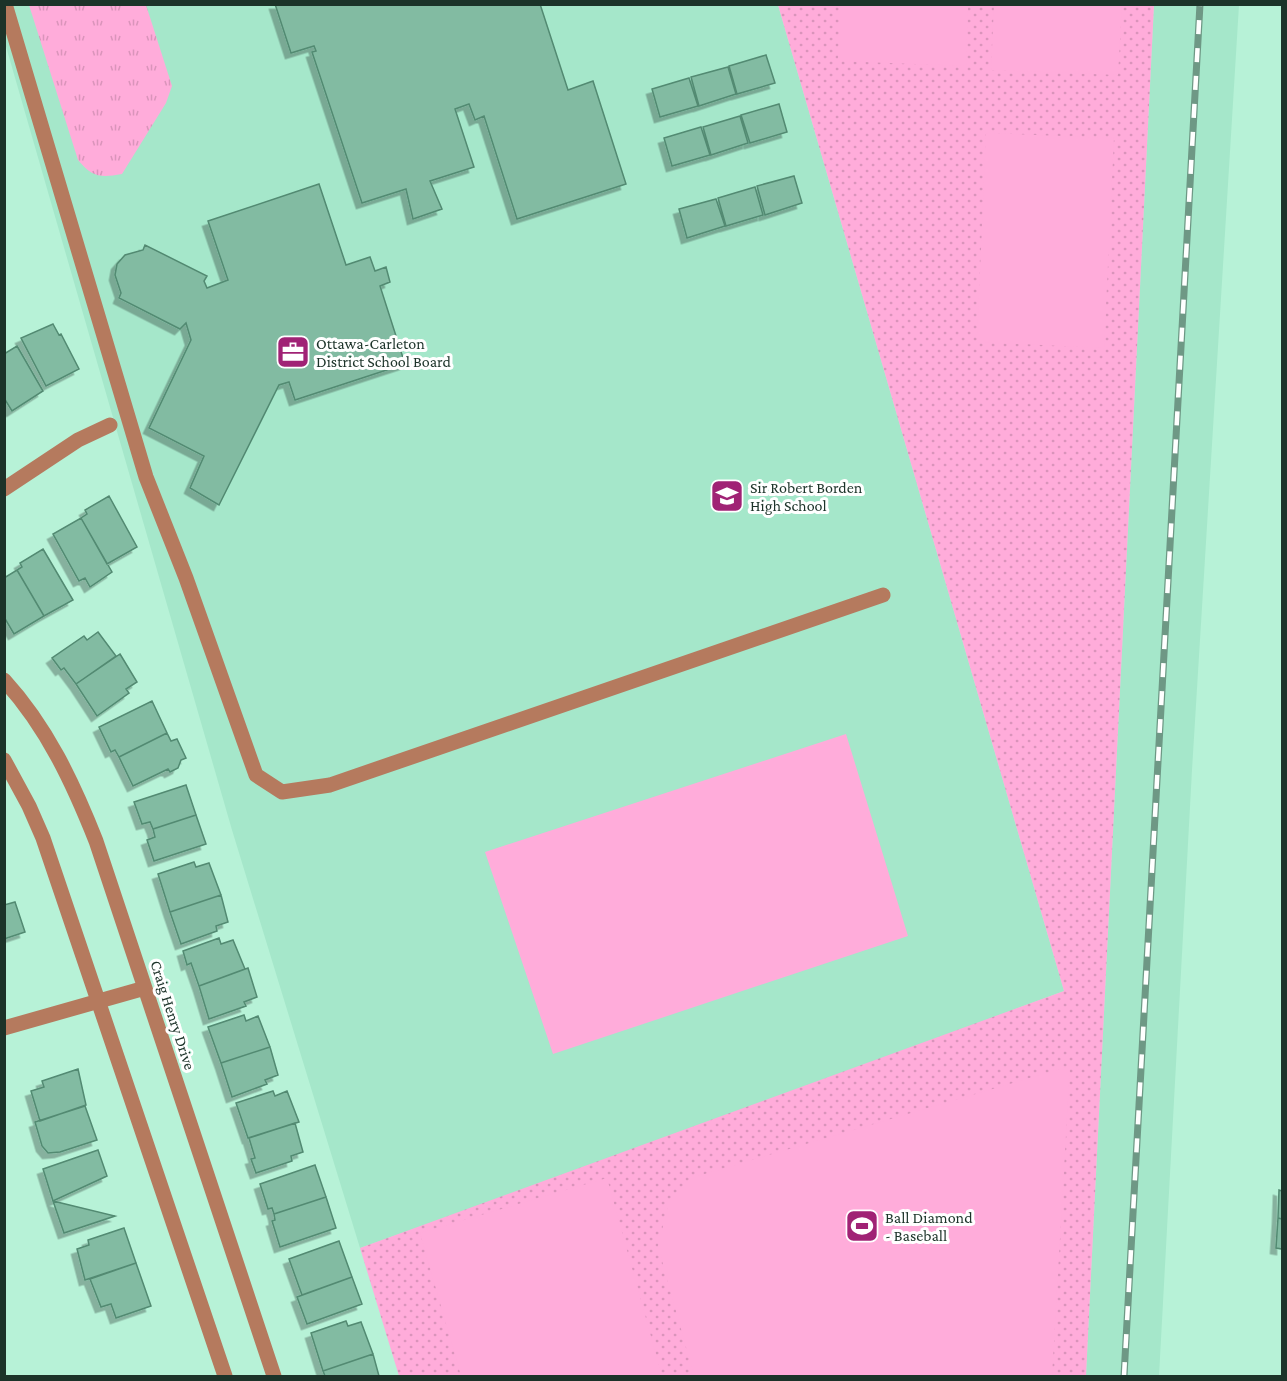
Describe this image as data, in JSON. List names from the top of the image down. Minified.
{"streets":{"street":["Craig Henry Drive"]},"places":{"office":["Ottawa-Carleton District School Board"],"school or university":["Sir Robert Borden High School"],"sports":["Ball Diamond - Baseball"]}}
